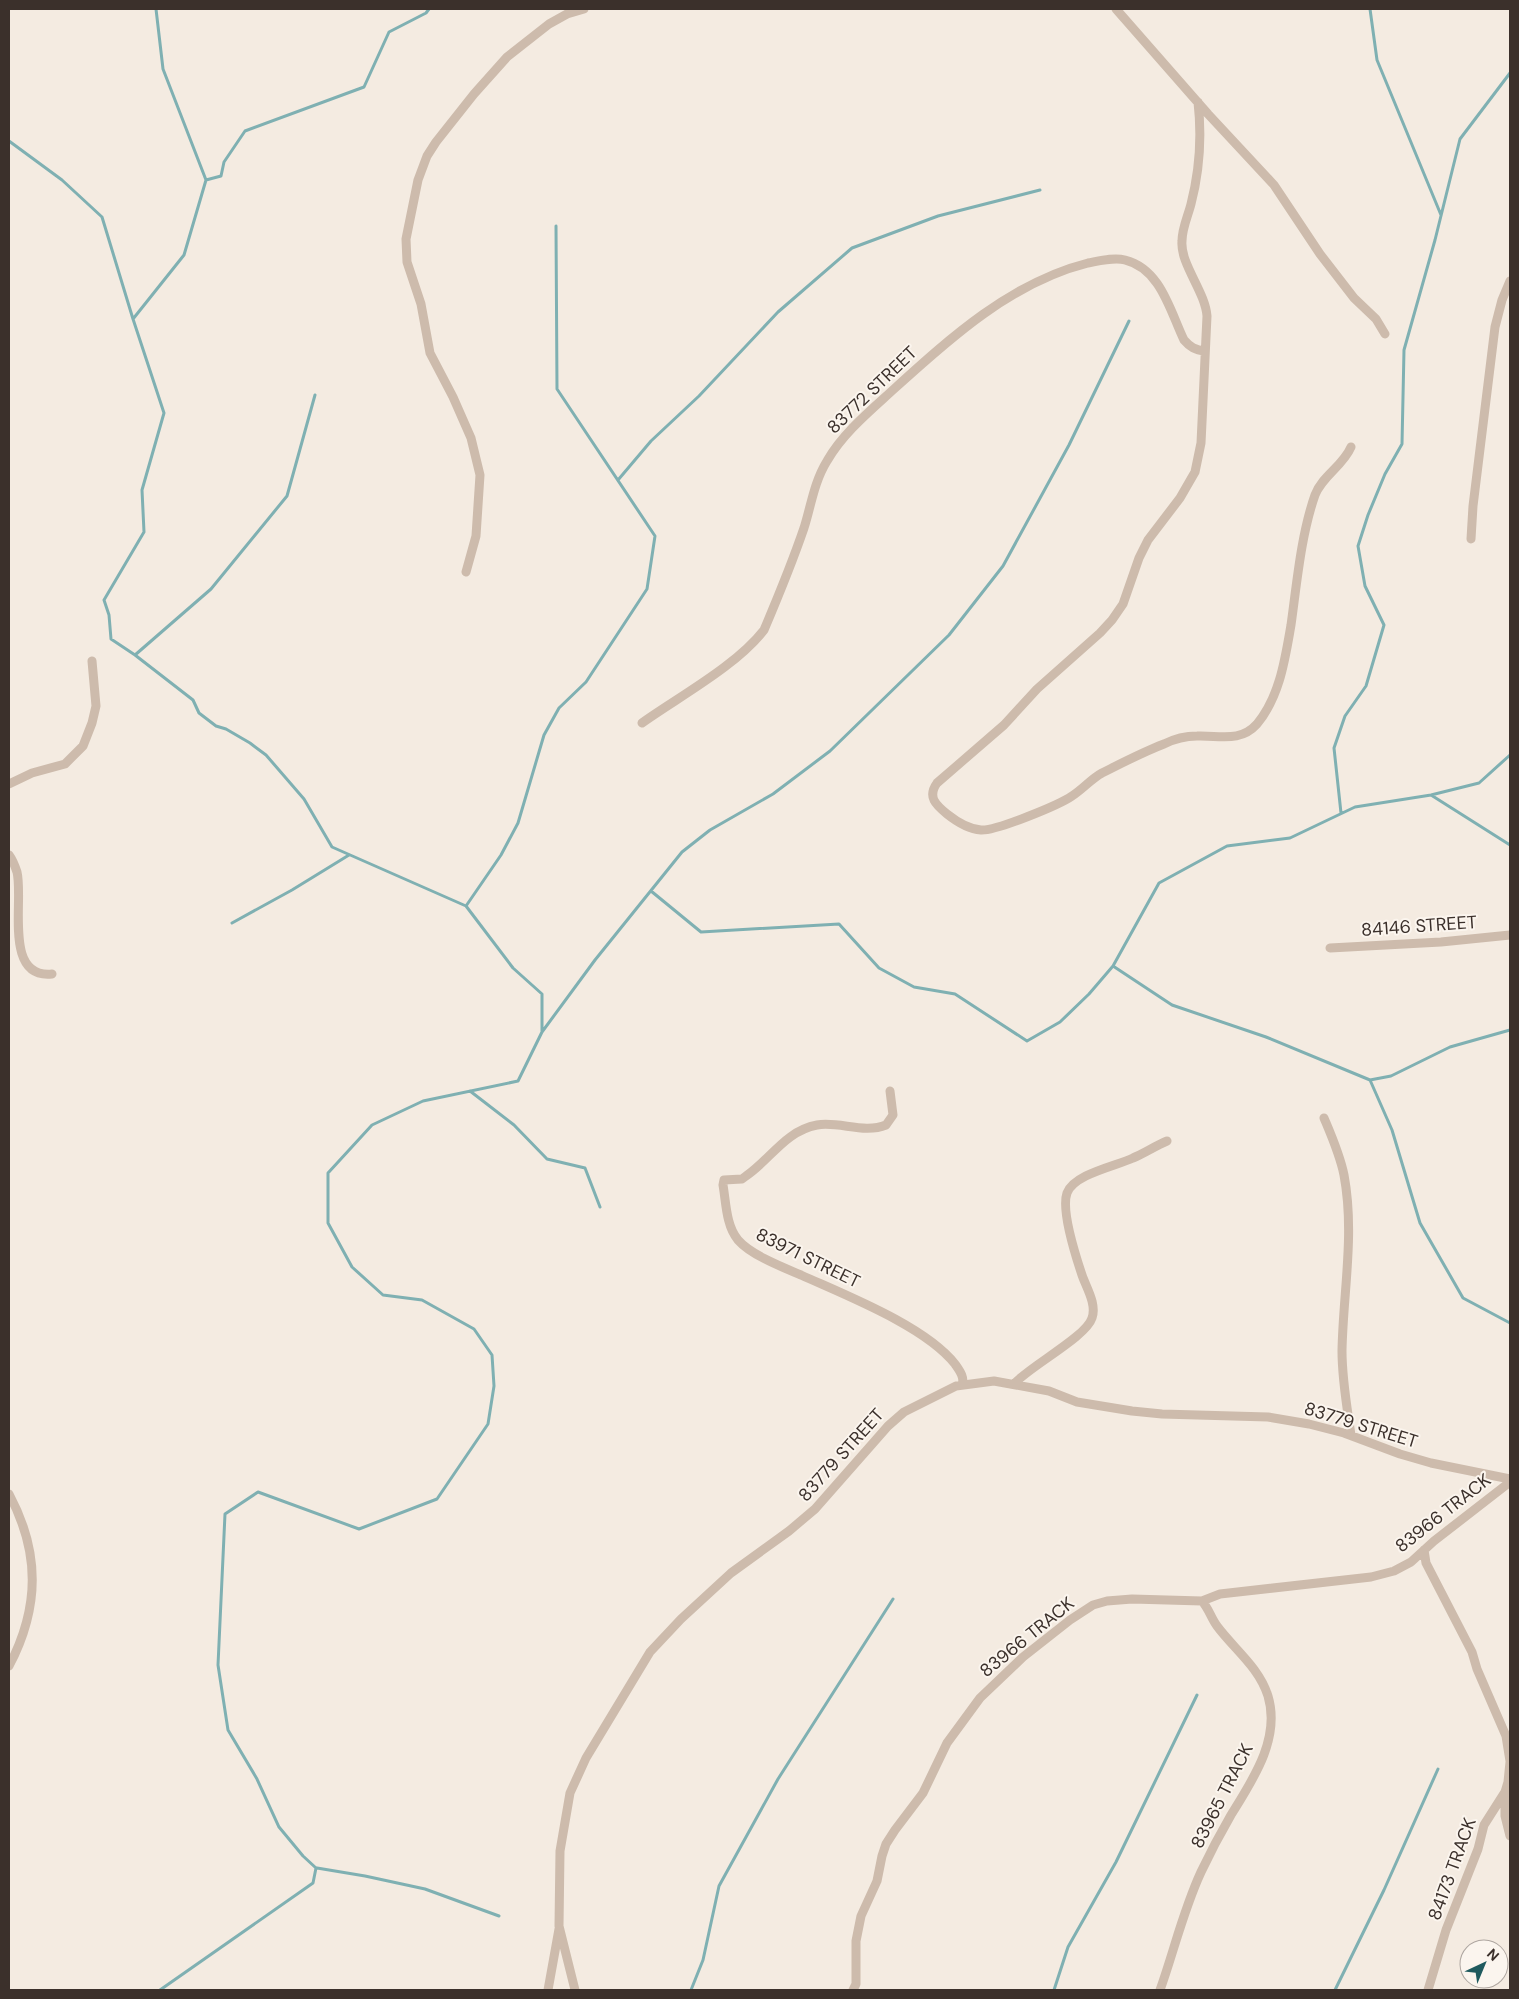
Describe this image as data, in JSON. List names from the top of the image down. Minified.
{"streets":{"street":["83772 STREET","84146 STREET","83971 STREET","83779 STREET","83966 TRACK","83965 TRACK","84173 TRACK"]},"crossings":[["83971 STREET","83779 STREET"],["83779 STREET","83966 TRACK"],["83966 TRACK","83965 TRACK"],["83966 TRACK","84173 TRACK"]],"north":"top right"}
